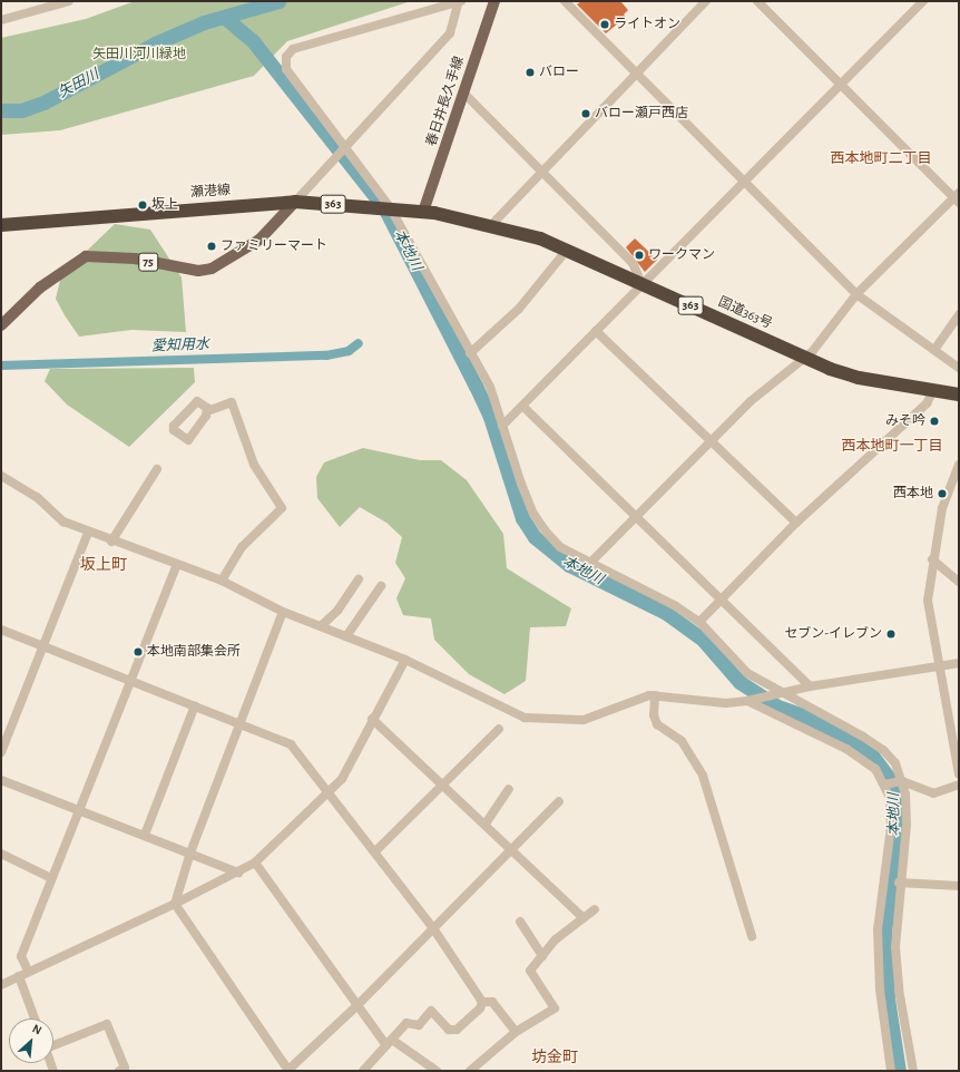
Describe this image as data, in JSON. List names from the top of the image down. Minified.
{"streets":{"highway":["瀬港線","363","国道363号"],"main road":["春日井長久手線","75"]},"crossings":[["春日井長久手線","瀬港線"],["春日井長久手線","国道363号"],["瀬港線","75"],["瀬港線","国道363号"]],"districts":["西本地町二丁目","西本地町一丁目","坂上町","坊金町"],"water":["矢田川","本地川","愛知用水"],"parks":["矢田川河川緑地"],"places":["ライトオン","バロー","バロー瀬戸西店","坂上","ファミリーマート","ワークマン","みそ吟","西本地","セブン-イレブン","本地南部集会所"],"north":"top right"}
